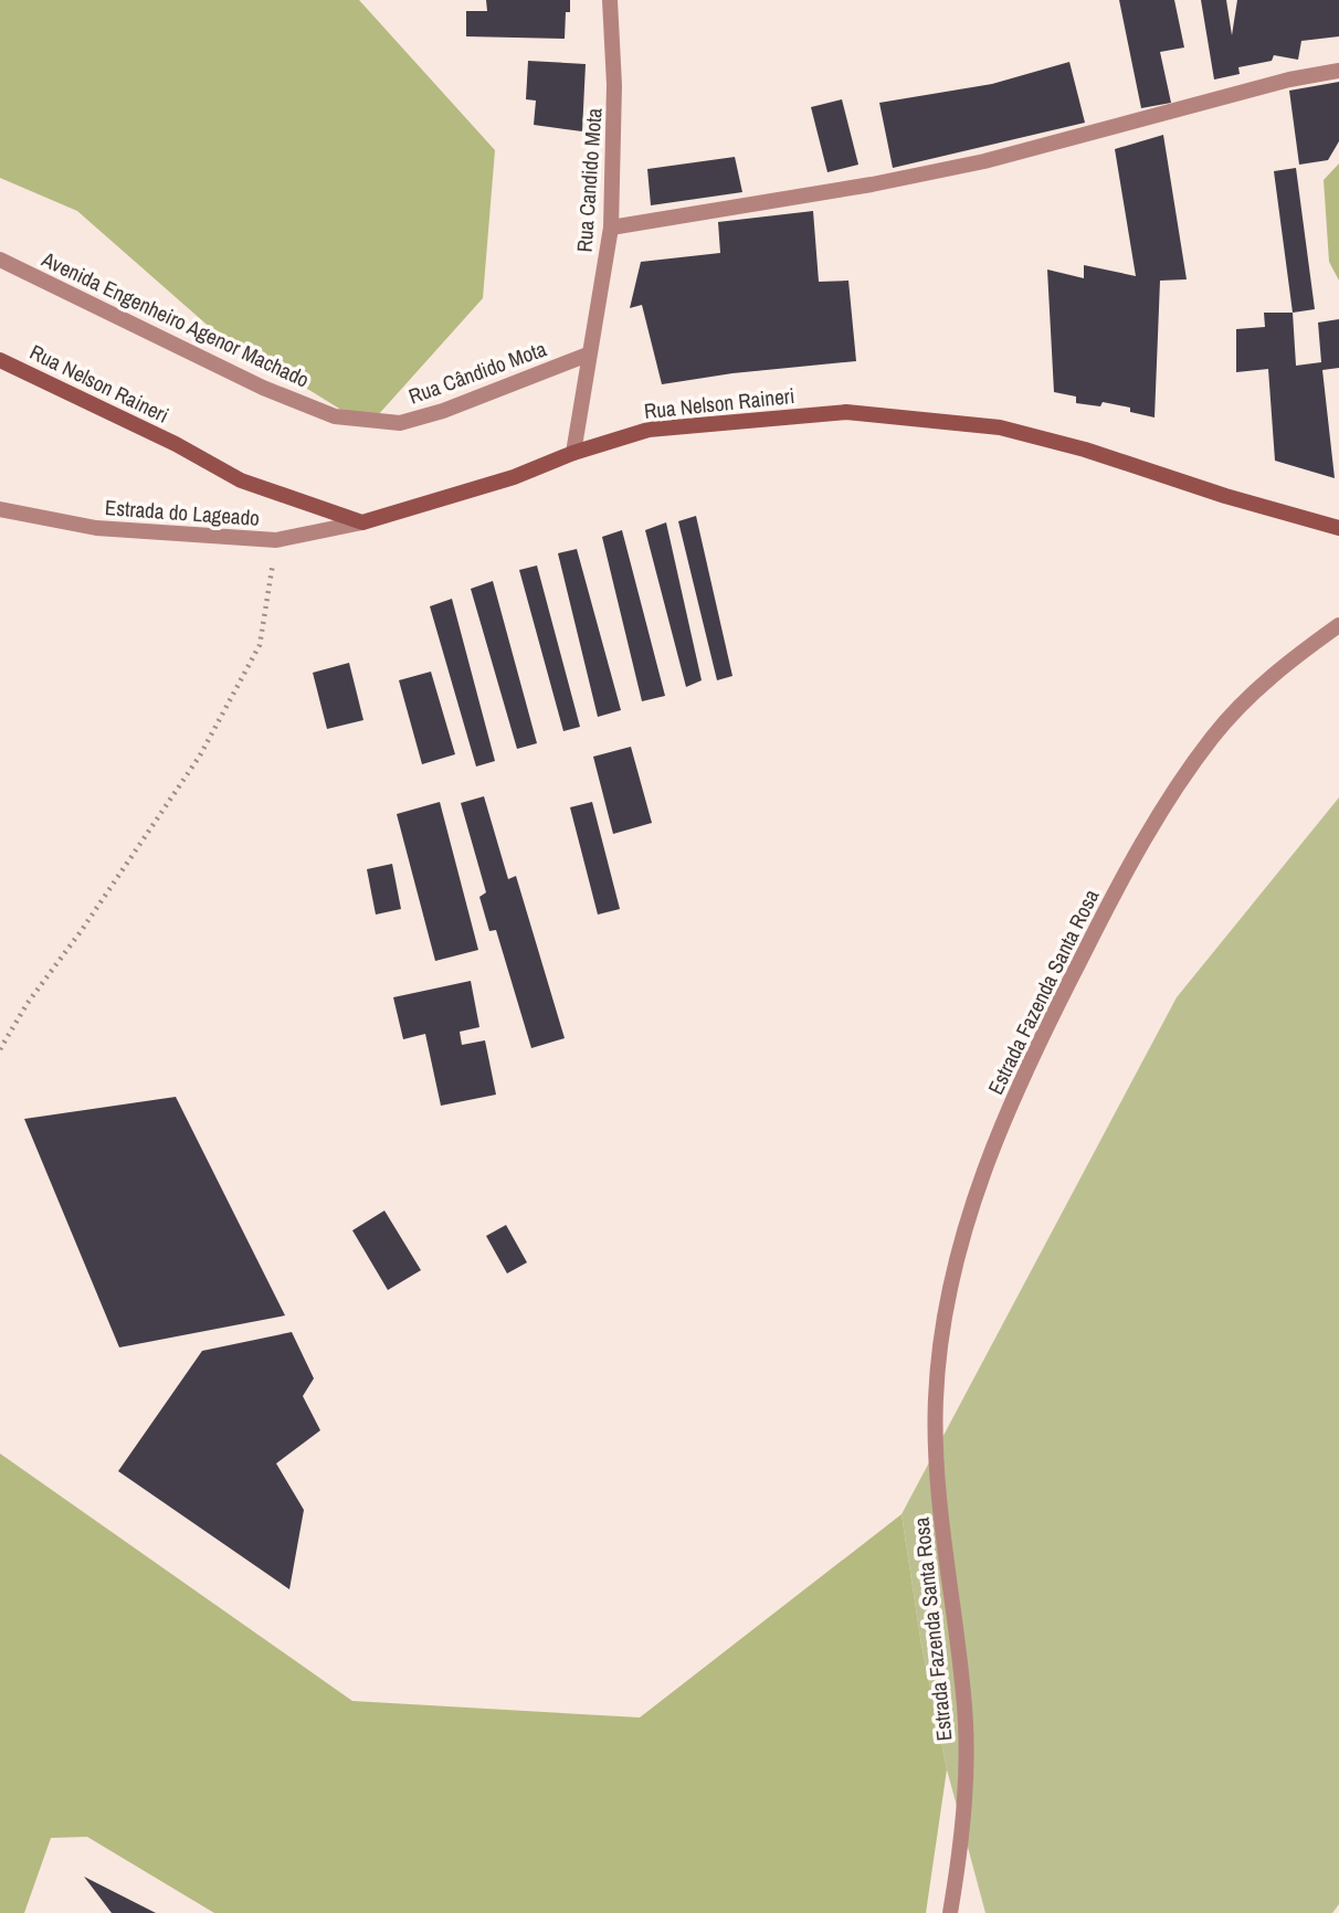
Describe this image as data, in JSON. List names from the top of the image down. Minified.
{"streets":{"main road":["Rua Nelson Raineri"],"street":["Rua Candido Mota","Avenida Engenheiro Agenor Machado","Rua Cândido Mota","Estrada do Lageado","Estrada Fazenda Santa Rosa"]},"crossings":[["Rua Candido Mota","Rua Cândido Mota"],["Rua Candido Mota","Rua Nelson Raineri"],["Avenida Engenheiro Agenor Machado","Rua Cândido Mota"],["Rua Nelson Raineri","Estrada do Lageado"]]}
